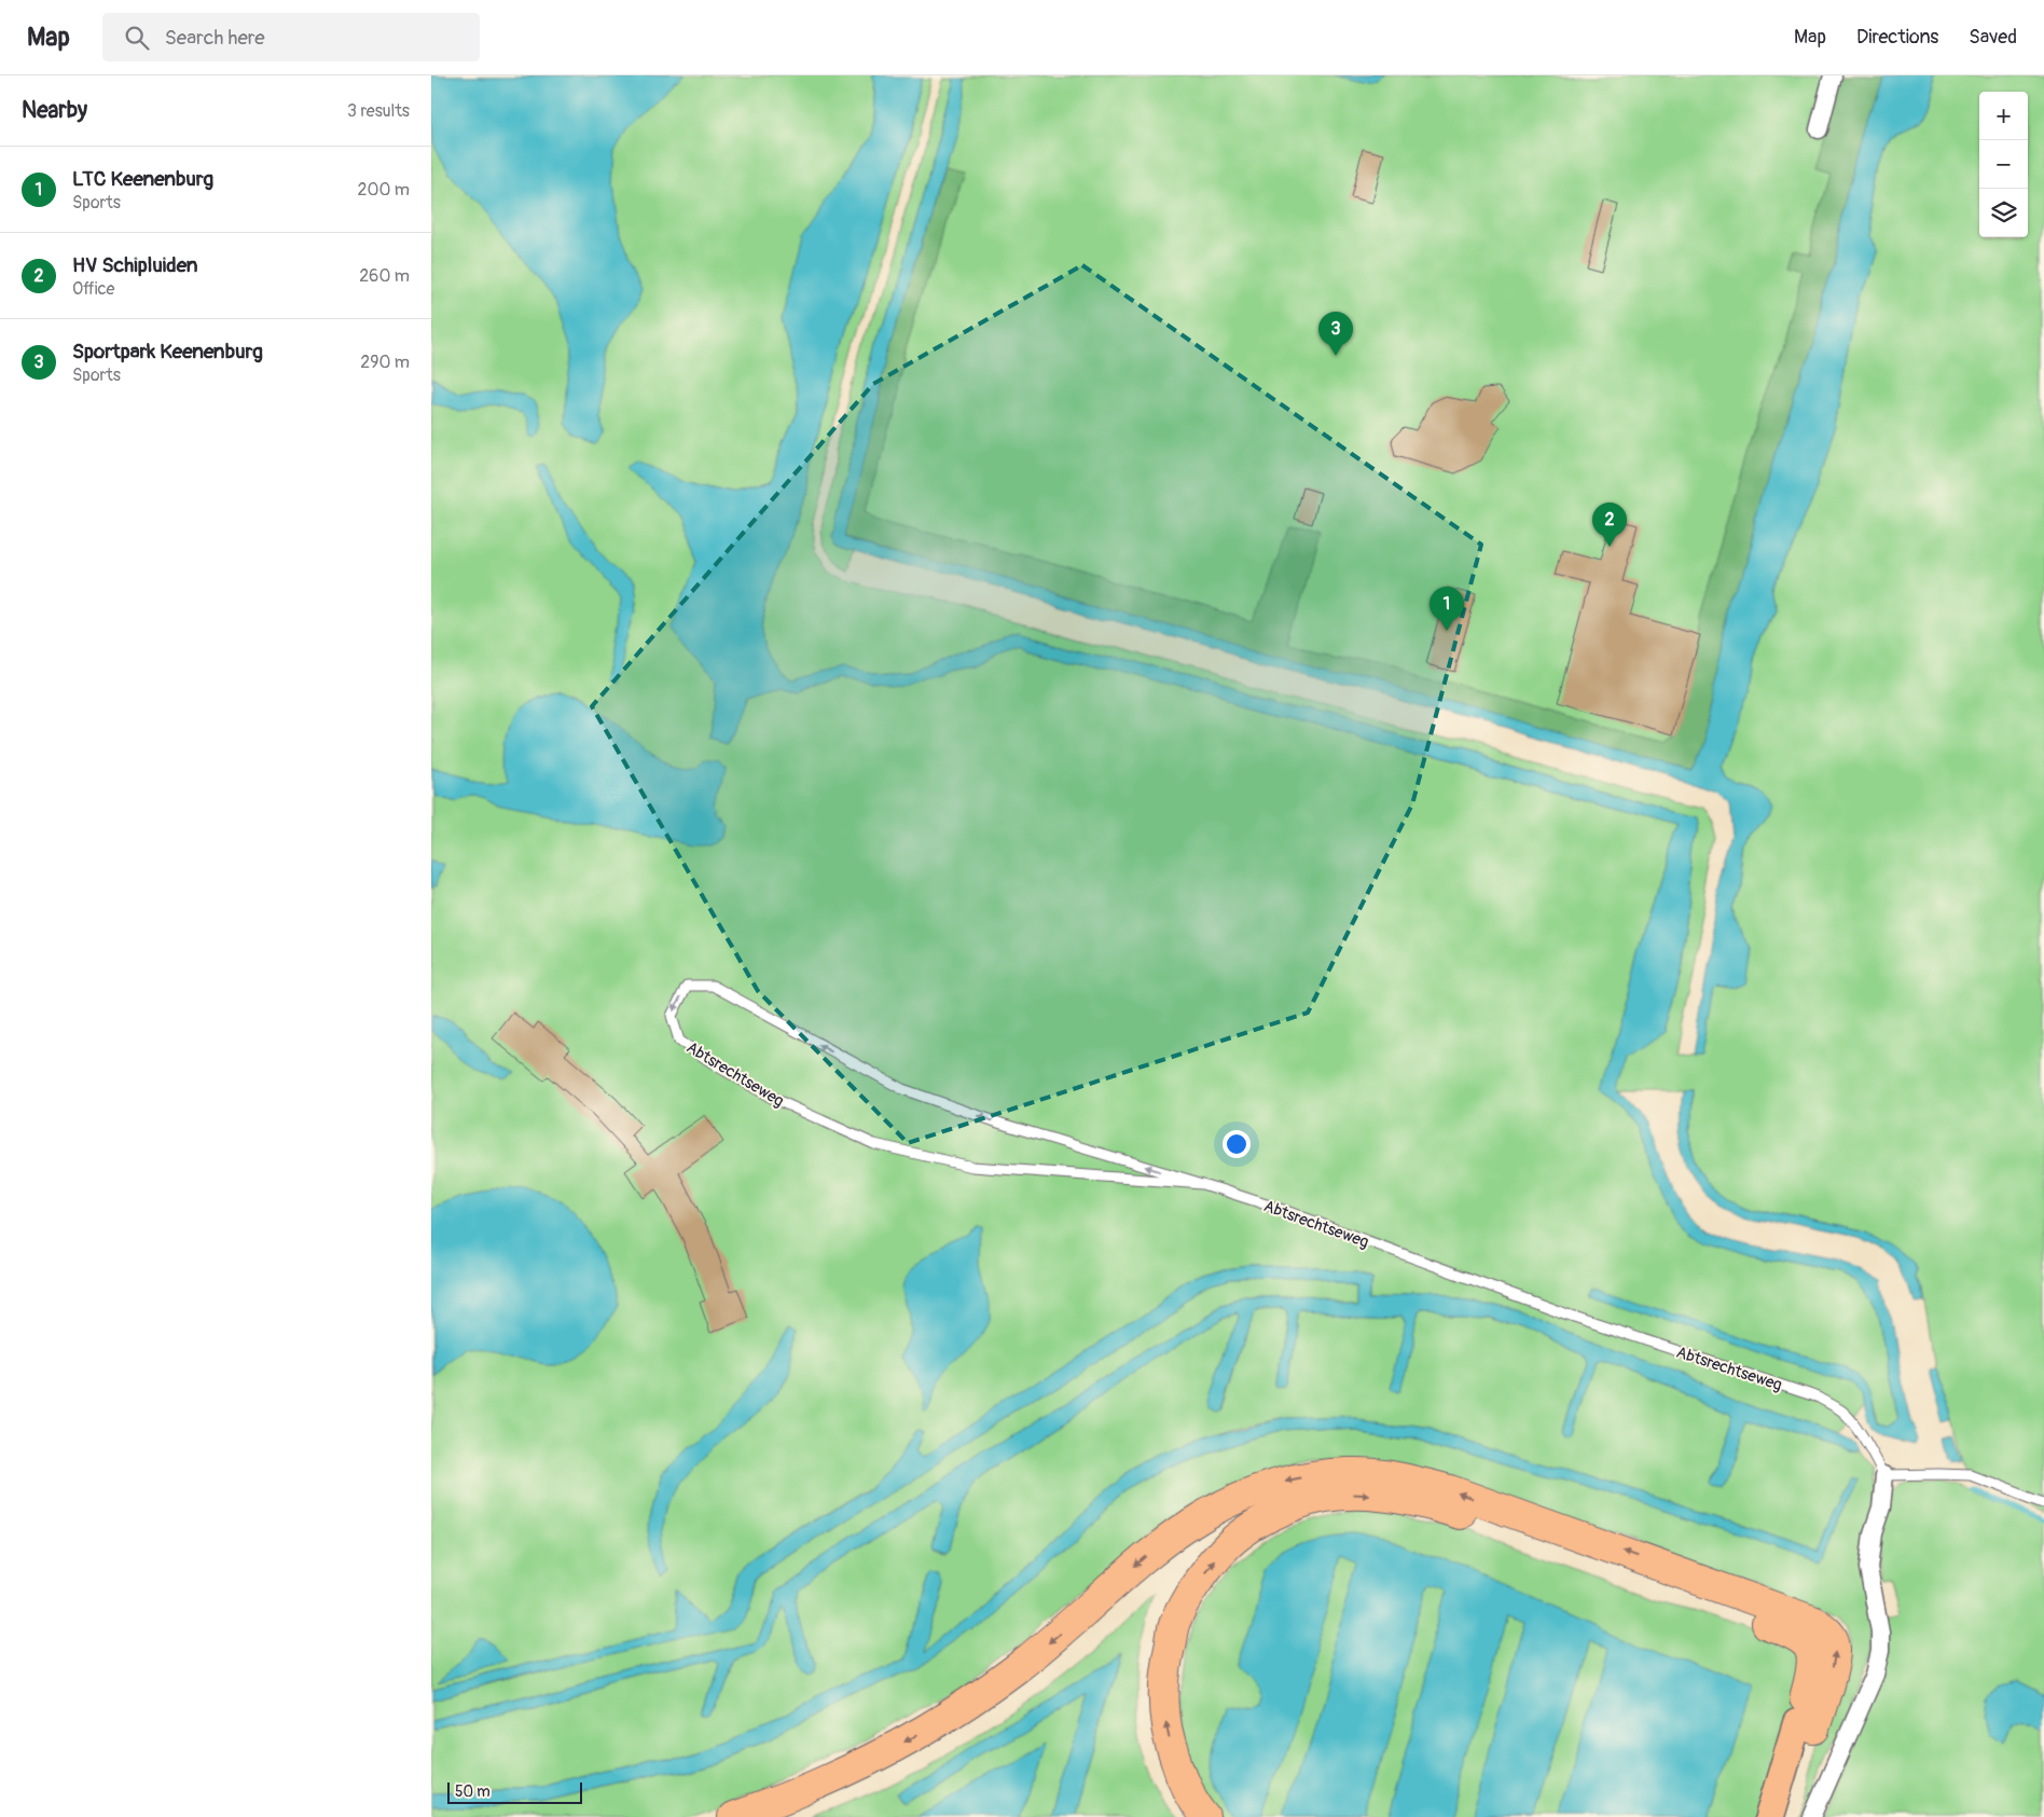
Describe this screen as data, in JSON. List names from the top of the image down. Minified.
{"streets":{"lane":["Abtsrechtseweg"]},"scale_bar":"50 m","page":{"header":"Map","search":"Search here","nav":["Map","Directions","Saved"],"heading":["Nearby","3 results"],"map_buttons":["+","−"],"list":[{"mark":"1","name":"LTC Keenenburg","note":"Sports","value":"200 m"},{"mark":"2","name":"HV Schipluiden","note":"Office","value":"260 m"},{"mark":"3","name":"Sportpark Keenenburg","note":"Sports","value":"290 m"}],"pins":["3","2","1"],"scale":"50 m"}}
